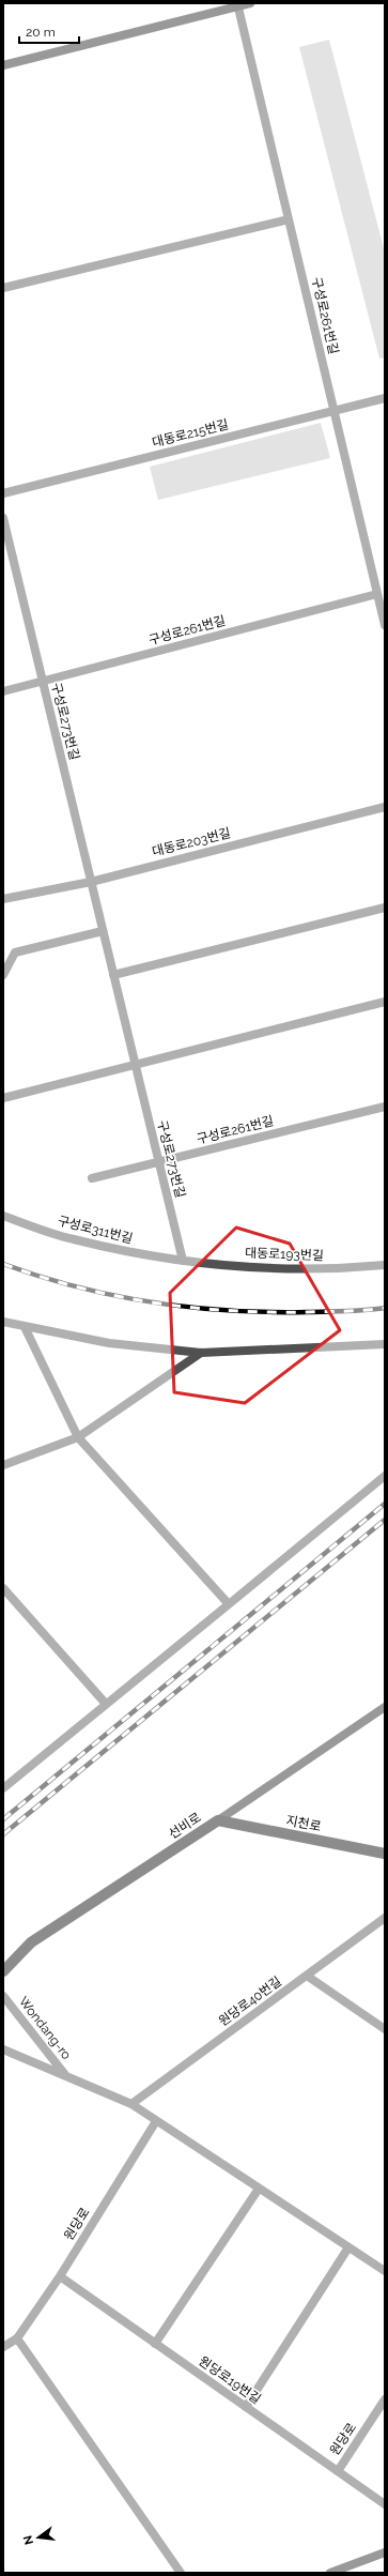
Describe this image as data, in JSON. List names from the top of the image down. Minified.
{"streets":{"main road":["지천로","선비로"],"street":["구성로261번길","대동로215번길","구성로273번길","대동로203번길","구성로311번길","대동로193번길","원당로40번길","Wondang-ro","원당로","원당로19번길"]},"crossings":[["구성로261번길","대동로215번길"],["구성로261번길","구성로273번길"],["구성로273번길","대동로203번길"],["구성로273번길","구성로311번길"],["구성로273번길","대동로193번길"],["구성로311번길","대동로193번길"],["지천로","선비로"],["원당로","원당로19번길"]],"scale_bar":"20 m","north":"left"}
